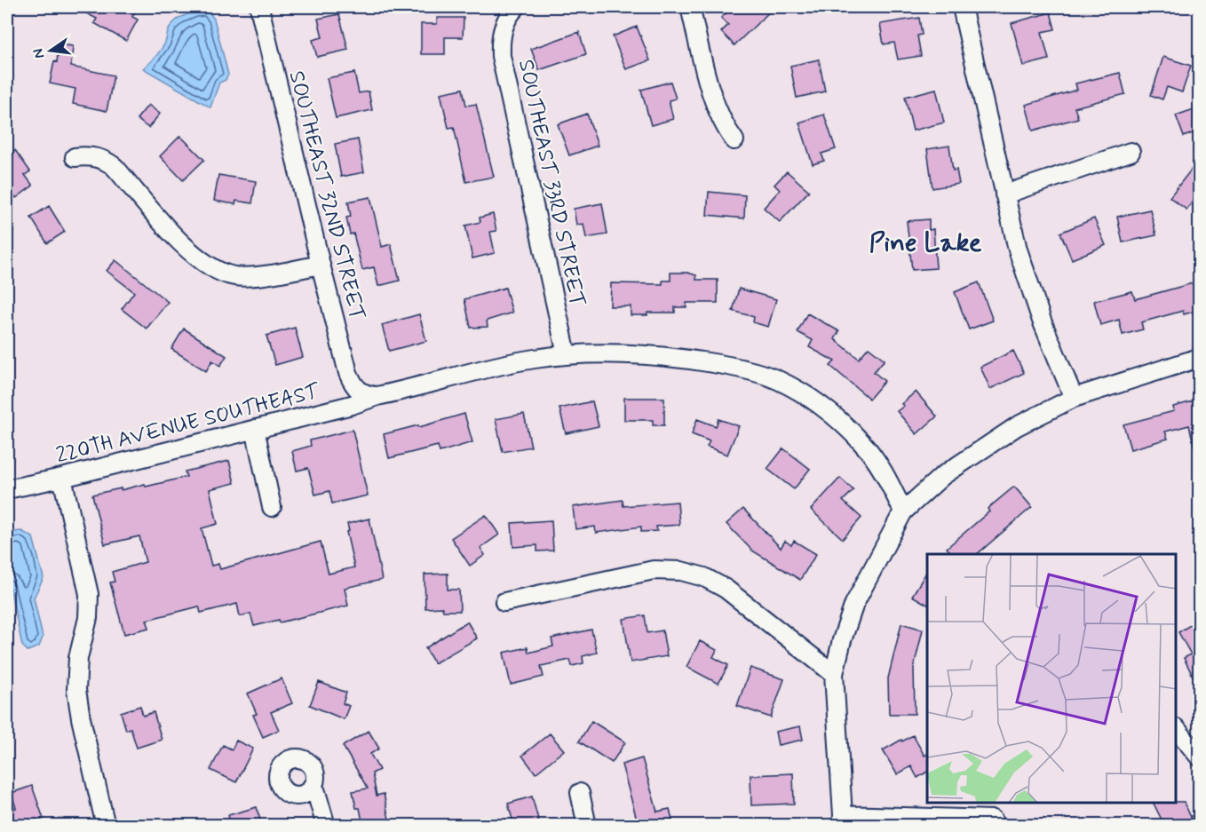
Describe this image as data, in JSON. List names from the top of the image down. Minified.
{"streets":{"street":["SOUTHEAST 33RD STREET","SOUTHEAST 32ND STREET","220TH AVENUE SOUTHEAST"]},"crossings":[["SOUTHEAST 33RD STREET","220TH AVENUE SOUTHEAST"],["SOUTHEAST 32ND STREET","220TH AVENUE SOUTHEAST"]],"districts":["Pine Lake"],"north":"left"}
